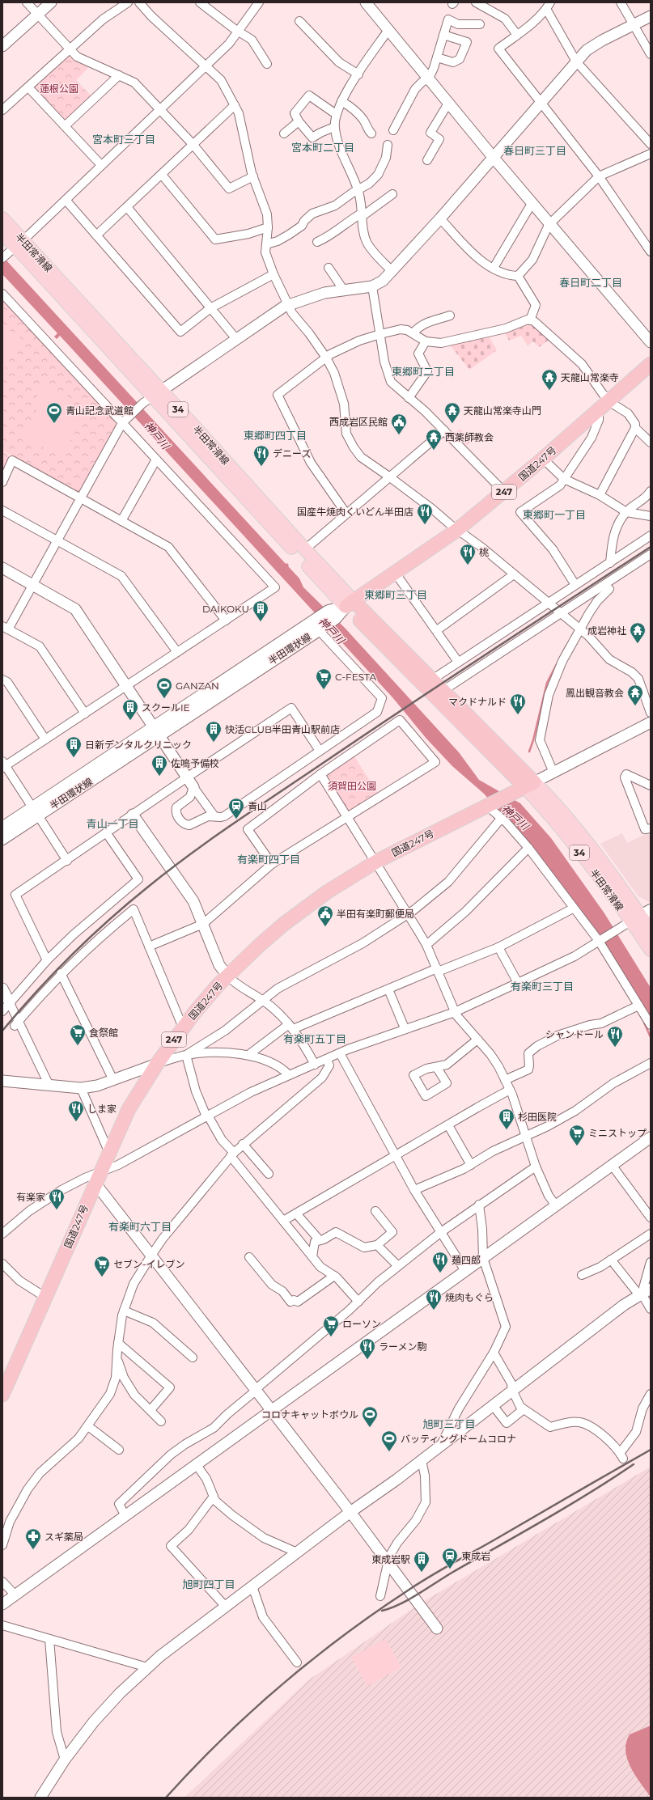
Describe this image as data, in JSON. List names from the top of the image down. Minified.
{"streets":{"highway":["国道247号","247"],"main road":["半田常滑線","34","半田環状線"]},"crossings":[["半田常滑線","国道247号"],["半田常滑線","半田環状線"],["国道247号","半田環状線"]],"districts":["宮本町三丁目","宮本町二丁目","春日町三丁目","春日町二丁目","東郷町二丁目","東郷町四丁目","東郷町一丁目","東郷町三丁目","青山一丁目","有楽町四丁目","有楽町三丁目","有楽町五丁目","有楽町六丁目","旭町三丁目","旭町四丁目"],"water":["神戸川"],"parks":["蓮根公園","須賀田公園"],"places":{"temple":["天龍山常楽寺","天龍山常楽寺山門","西薬師教会","成岩神社","鳳出観音教会"],"sports":["青山記念武道館","GANZAN","コロナキャットボウル","バッティングドームコロナ"],"public building":["西成岩区民館","半田有楽町郵便局"],"restaurant":["デニーズ","国産牛焼肉くいどん半田店","桃","マクドナルド","シャンドール","しま家","有楽家","麺四郎","焼肉もぐら","ラーメン駒"],"building":["DAIKOKU","スクールIE","快活CLUB半田青山駅前店","日新デンタルクリニック","佐鳴予備校","杉田医院","東成岩駅"],"supermarket":["C-FESTA","食祭館","ミニストップ","セブン-イレブン","ローソン"],"station":["青山","東成岩"],"pharmacy":["スギ薬局"]}}
